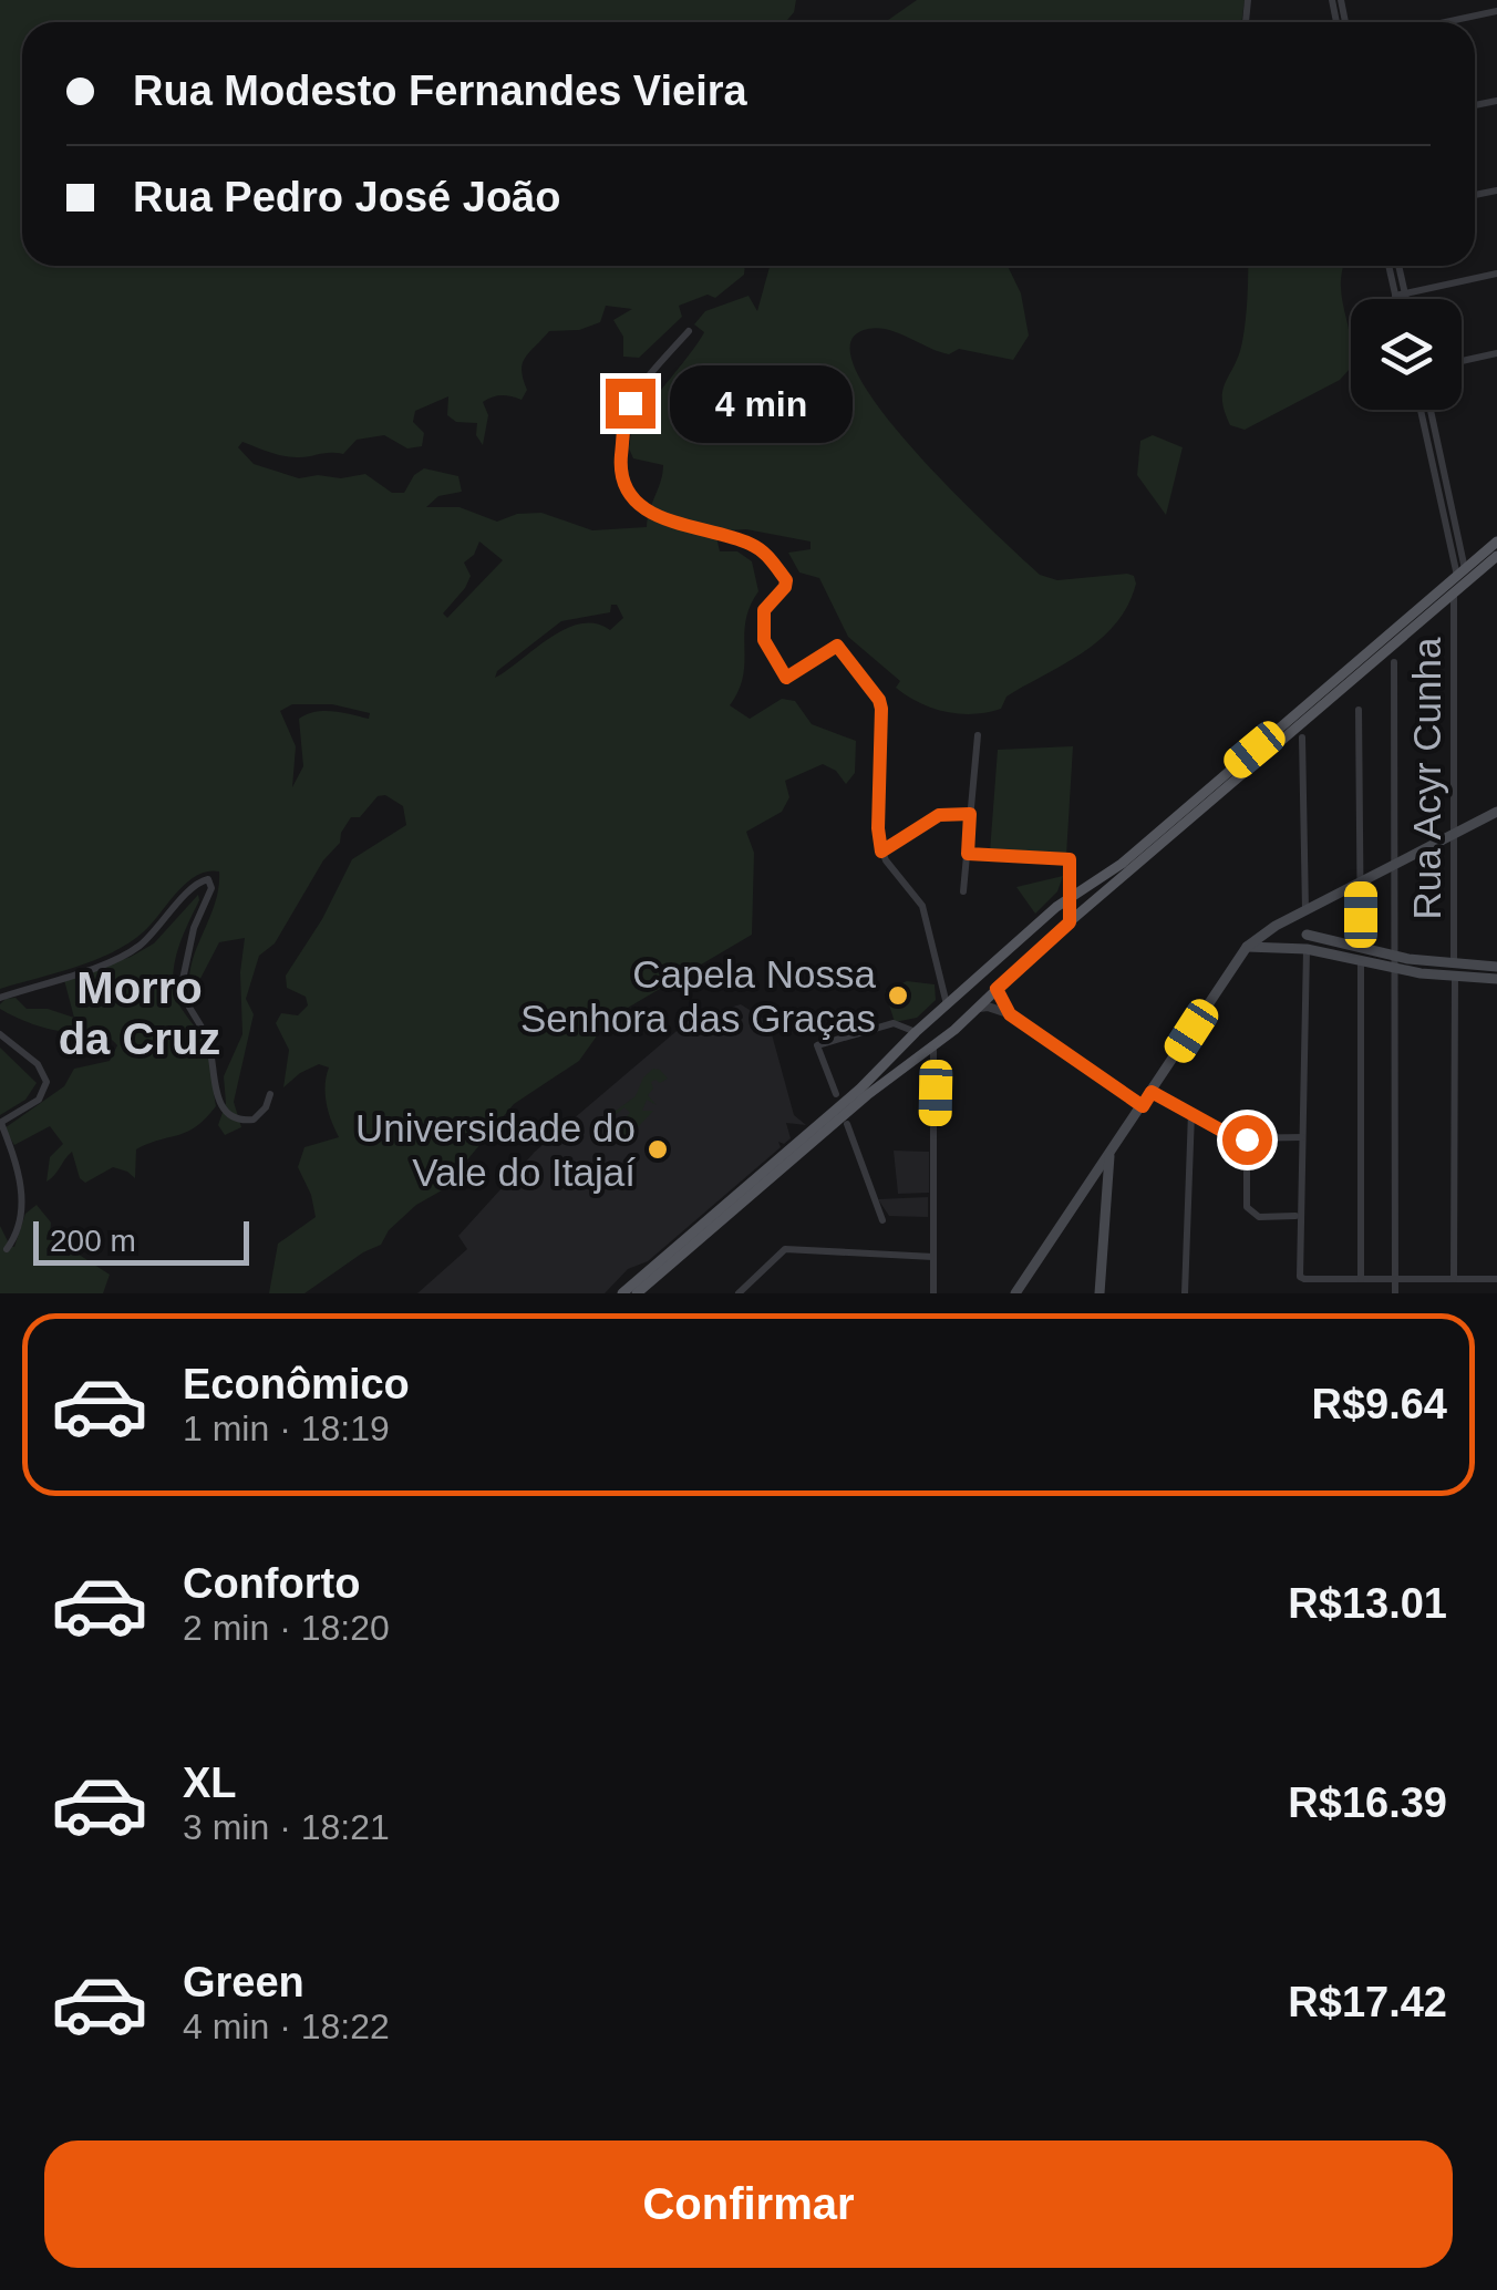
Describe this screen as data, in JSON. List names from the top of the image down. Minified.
{"streets":{"street":["Rua Acyr Cunha"]},"districts":["Morro da Cruz"],"places":["Capela Nossa Senhora das Graças","Universidade do Vale do Itajaí"],"scale_bar":"200 m","page":{"banner":["Rua Modesto Fernandes Vieira","Rua Pedro José João"],"bubble":"4 min","scale":"200 m","list":[{"name":"Econômico","note":"1 min · 18:19","value":"R$9.64"},{"name":"Conforto","note":"2 min · 18:20","value":"R$13.01"},{"name":"XL","note":"3 min · 18:21","value":"R$16.39"},{"name":"Green","note":"4 min · 18:22","value":"R$17.42"}],"buttons":"Confirmar"}}
